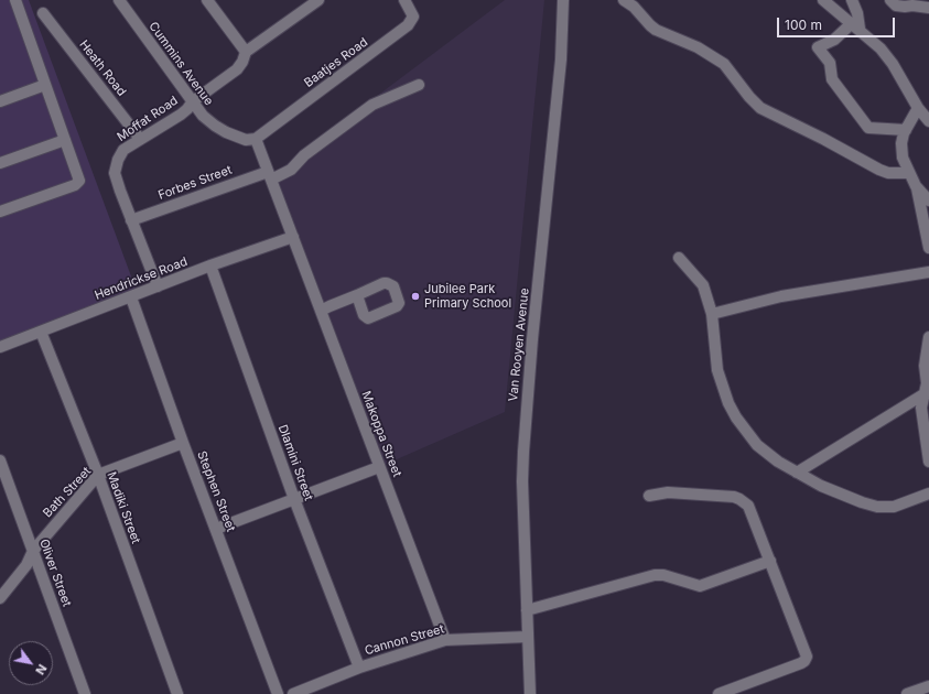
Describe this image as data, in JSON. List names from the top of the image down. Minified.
{"streets":{"street":["Baatjes Road","Cummins Avenue","Heath Road","Moffat Road","Forbes Street","Hendrickse Road","Van Rooyen Avenue","Makoppa Street","Dlamini Street","Stephen Street","Bath Street","Madiki Street","Oliver Street","Cannon Street"]},"crossings":[["Baatjes Road","Cummins Avenue"],["Cummins Avenue","Moffat Road"],["Heath Road","Moffat Road"],["Moffat Road","Forbes Street"],["Moffat Road","Hendrickse Road"],["Hendrickse Road","Makoppa Street"],["Hendrickse Road","Dlamini Street"],["Hendrickse Road","Stephen Street"],["Hendrickse Road","Madiki Street"],["Van Rooyen Avenue","Cannon Street"],["Makoppa Street","Cannon Street"],["Dlamini Street","Cannon Street"],["Stephen Street","Bath Street"],["Bath Street","Madiki Street"],["Bath Street","Oliver Street"]],"places":["Jubilee Park Primary School"],"scale_bar":"100 m","north":"bottom right"}
